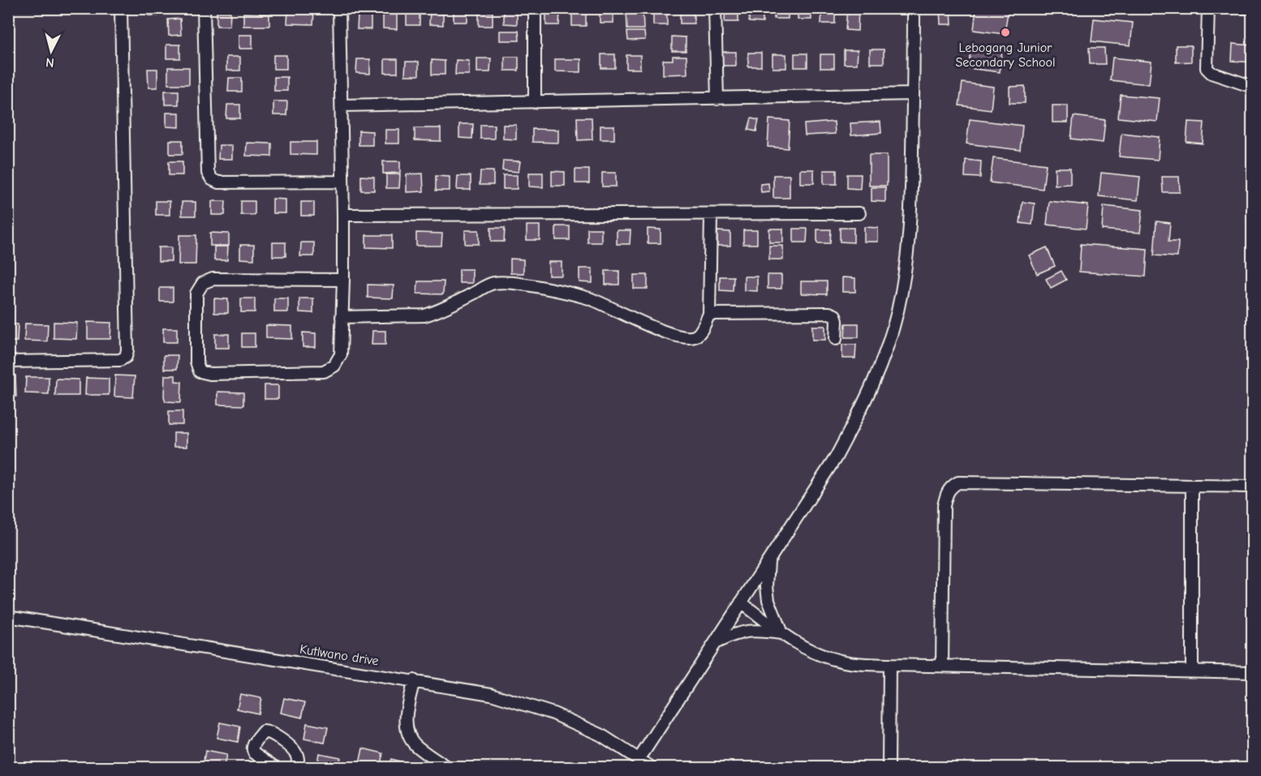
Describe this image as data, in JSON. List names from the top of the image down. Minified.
{"streets":{"street":["Kutlwano drive"]},"places":["Lebogang Junior Secondary School"],"north":"bottom"}
